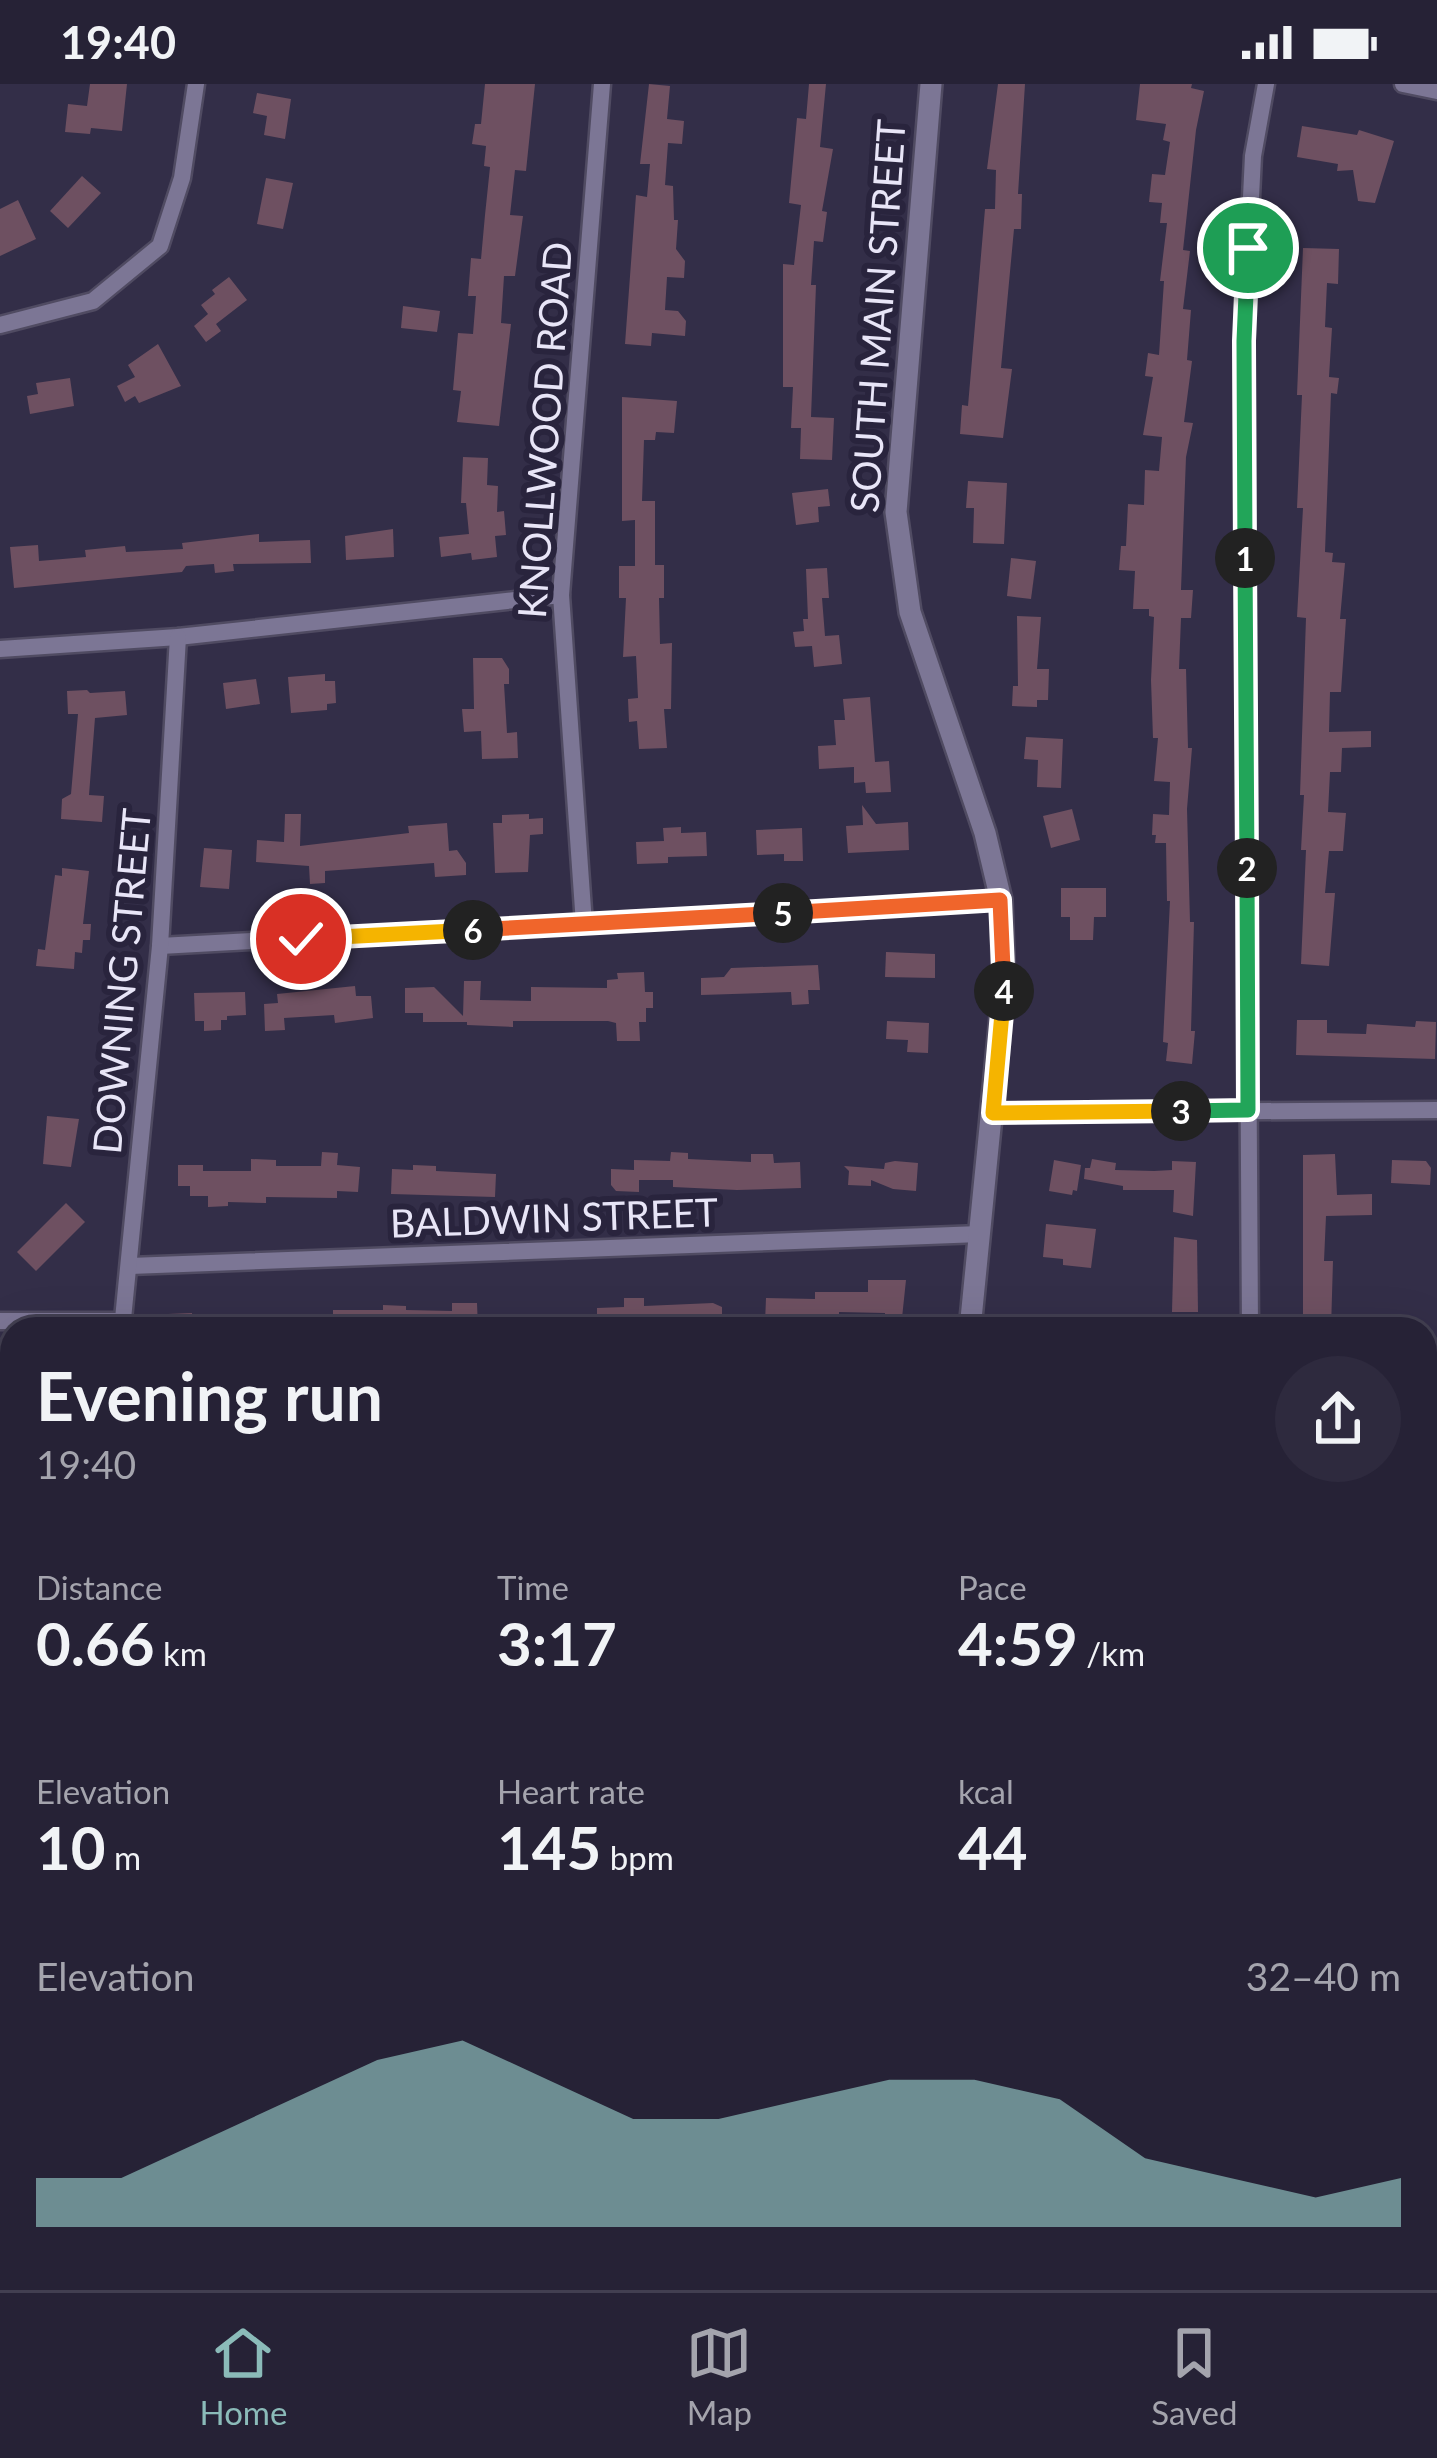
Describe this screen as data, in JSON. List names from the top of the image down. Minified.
{"streets":{"street":["SOUTH MAIN STREET","KNOLLWOOD ROAD","DOWNING STREET","BALDWIN STREET"]},"crossings":[["SOUTH MAIN STREET","BALDWIN STREET"],["DOWNING STREET","BALDWIN STREET"]],"page":{"status":"19:40","pins":["1","2","5","6","4","3"],"heading":["Evening run","19:40"],"stats":[["Distance","0.66 km"],["Time","3:17"],["Pace","4:59 /km"],["Elevation","10 m"],["Heart rate","145 bpm"],["kcal","44"]],"chart":["Elevation","32–40 m"],"tabs":["Home","Map","Saved"]}}
